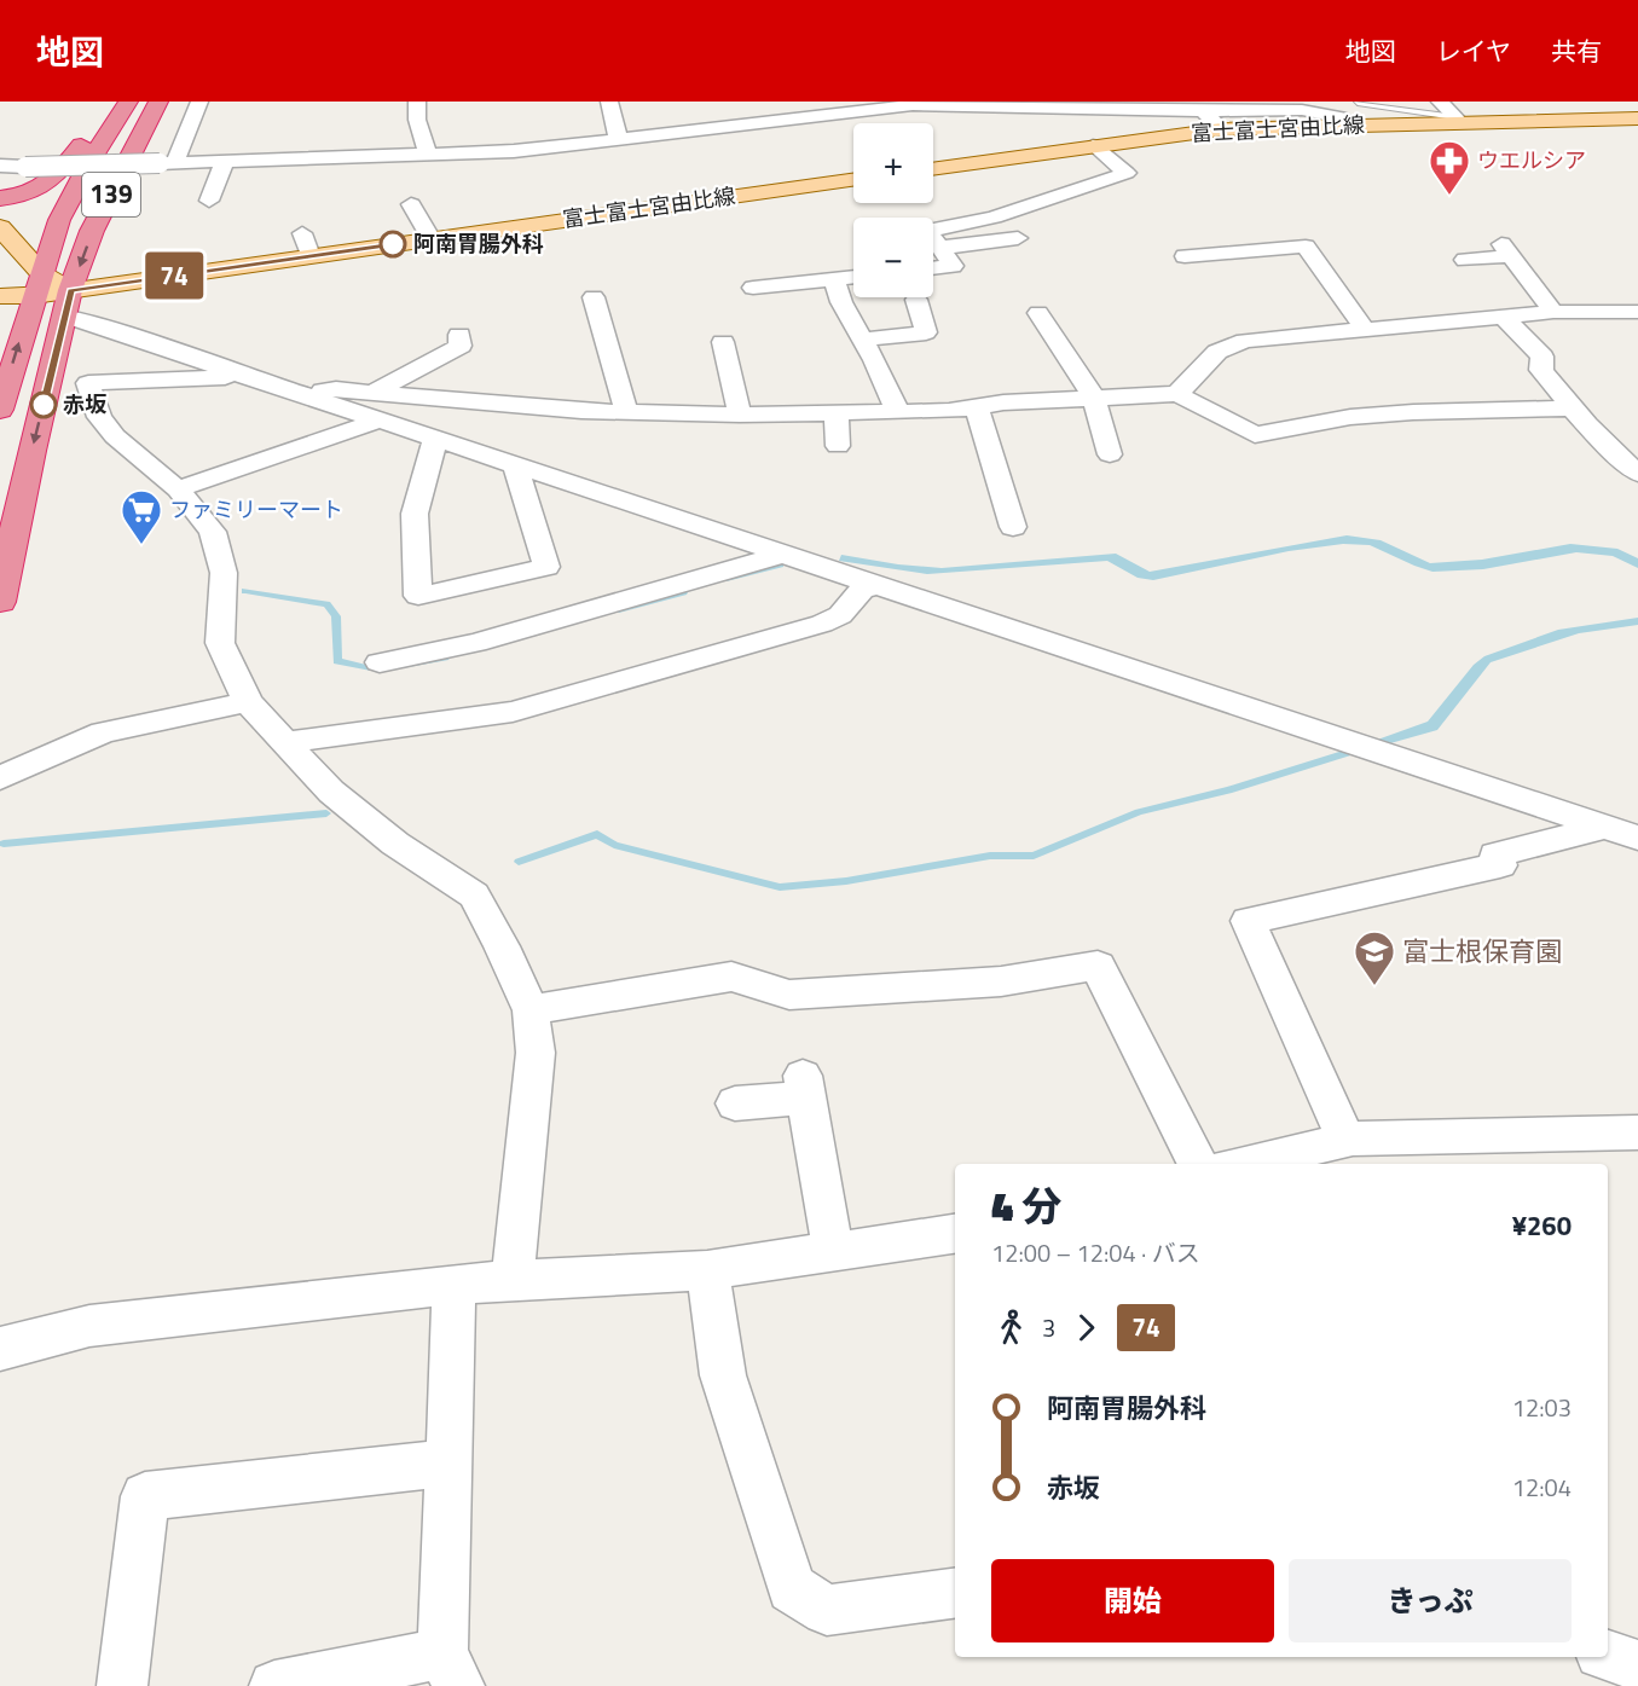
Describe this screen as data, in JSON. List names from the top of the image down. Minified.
{"streets":{"highway":["139"],"main road":["富士富士宮由比線"]},"crossings":[["富士富士宮由比線","139"]],"places":{"pharmacy":["ウエルシア"],"other":["阿南胃腸外科","赤坂"],"supermarket":["ファミリーマート"],"school or university":["富士根保育園"]},"lines":["bus line 74"],"page":{"header":"地図","nav":["地図","レイヤ","共有"],"on_map":"74","map_buttons":["+","−"],"heading":["4 分","12:00 – 12:04 · バス","¥260"],"legs":["3","74"],"list":[{"name":"阿南胃腸外科","value":"12:03"},{"name":"赤坂","value":"12:04"}],"buttons":["開始","きっぷ"]}}
